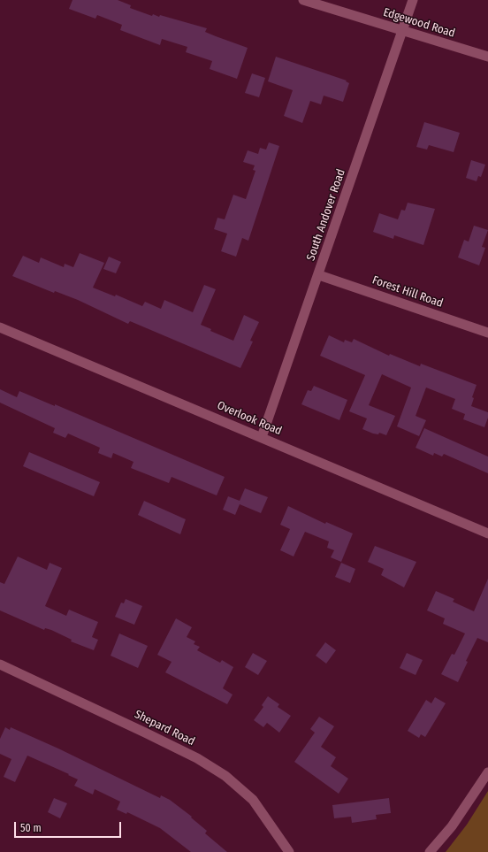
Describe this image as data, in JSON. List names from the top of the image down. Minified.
{"streets":{"street":["Edgewood Road","South Andover Road","Forest Hill Road","Overlook Road","Shepard Road"]},"crossings":[["Edgewood Road","South Andover Road"],["South Andover Road","Forest Hill Road"],["South Andover Road","Overlook Road"]],"scale_bar":"50 m"}
